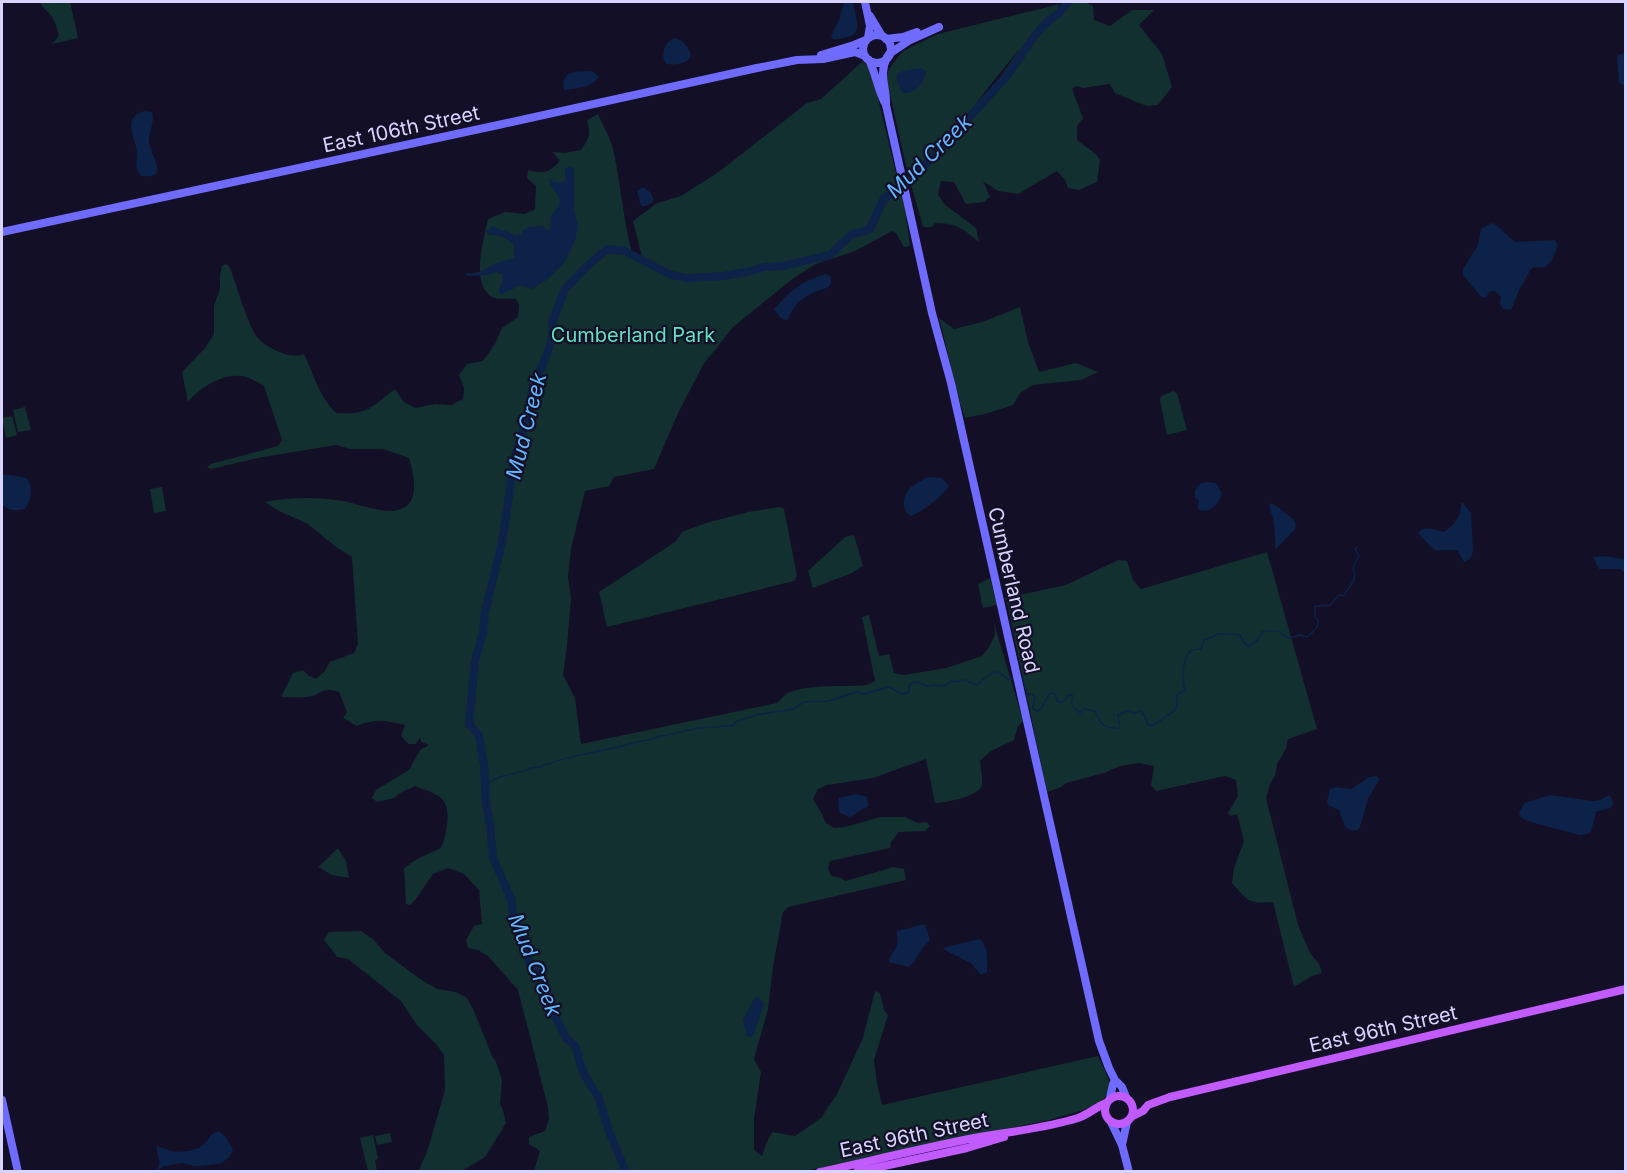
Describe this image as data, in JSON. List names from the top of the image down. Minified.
{"streets":{"main road":["East 106th Street","Cumberland Road","East 96th Street"]},"crossings":[["East 106th Street","Cumberland Road"],["Cumberland Road","East 96th Street"]],"water":["Mud Creek"],"parks":["Cumberland Park"]}
